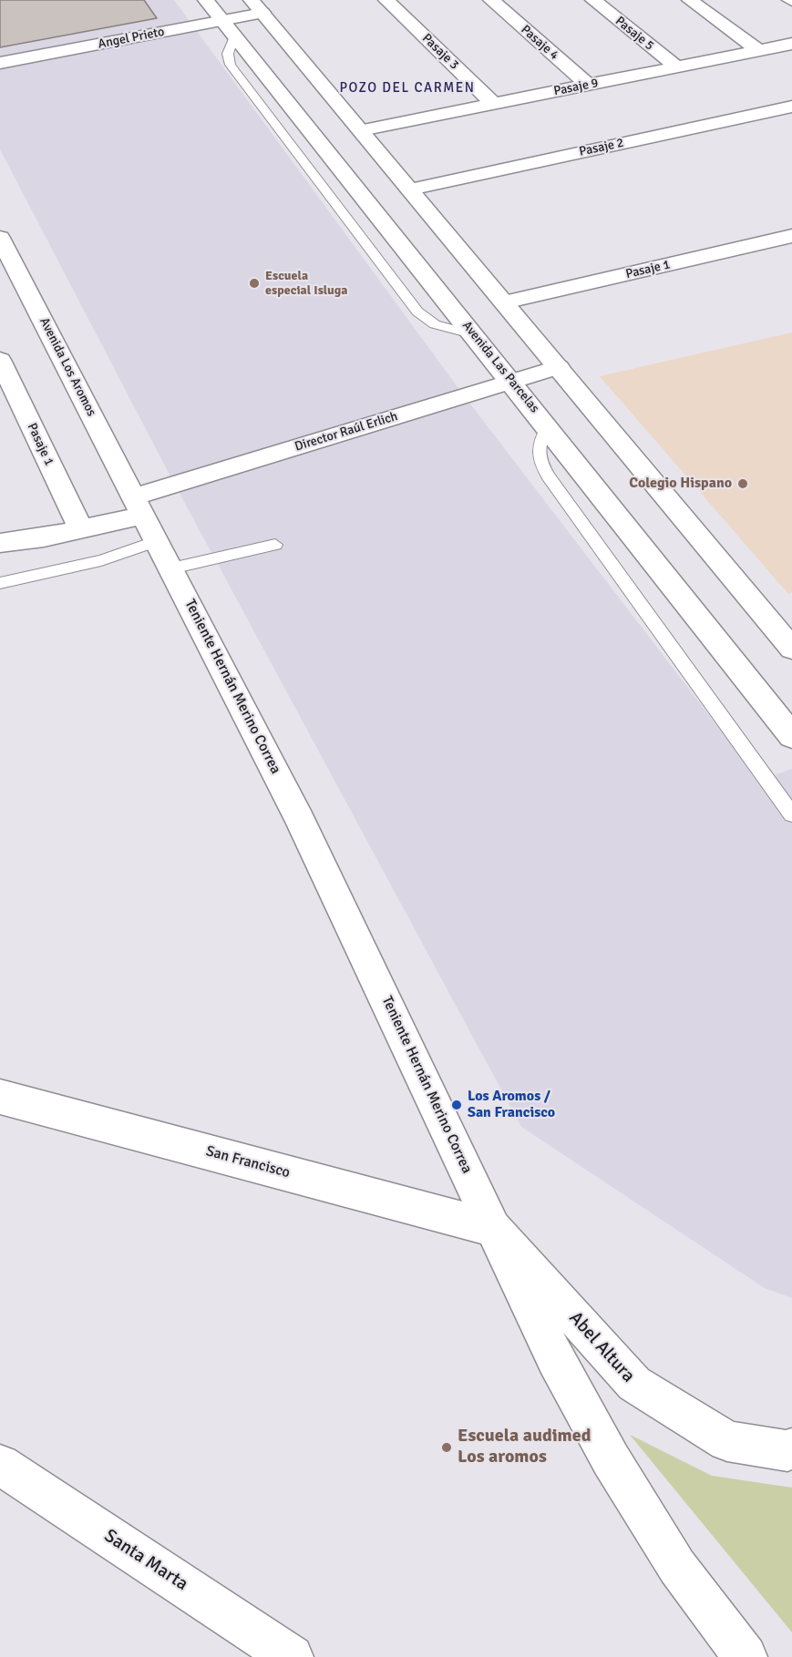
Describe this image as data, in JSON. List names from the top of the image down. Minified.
{"streets":{"street":["Pasaje 5","Angel Prieto","Pasaje 4","Pasaje 3","Pasaje 9","Pasaje 2","Pasaje 1","Avenida Los Aromos","Avenida Las Parcelas","Director Raúl Erlich","Teniente Hernán Merino Correa","San Francisco","Abel Altura","Santa Marta"]},"crossings":[["Pasaje 5","Pasaje 9"],["Angel Prieto","Avenida Las Parcelas"],["Pasaje 4","Pasaje 9"],["Pasaje 3","Pasaje 9"],["Avenida Los Aromos","Director Raúl Erlich"],["Avenida Los Aromos","Teniente Hernán Merino Correa"],["Avenida Las Parcelas","Director Raúl Erlich"],["Director Raúl Erlich","Teniente Hernán Merino Correa"],["Teniente Hernán Merino Correa","San Francisco"],["Teniente Hernán Merino Correa","Abel Altura"],["San Francisco","Abel Altura"]],"districts":["POZO DEL CARMEN"],"places":["Escuela especial Isluga","Colegio Hispano","Los Aromos / San Francisco","Escuela audimed Los aromos"]}
